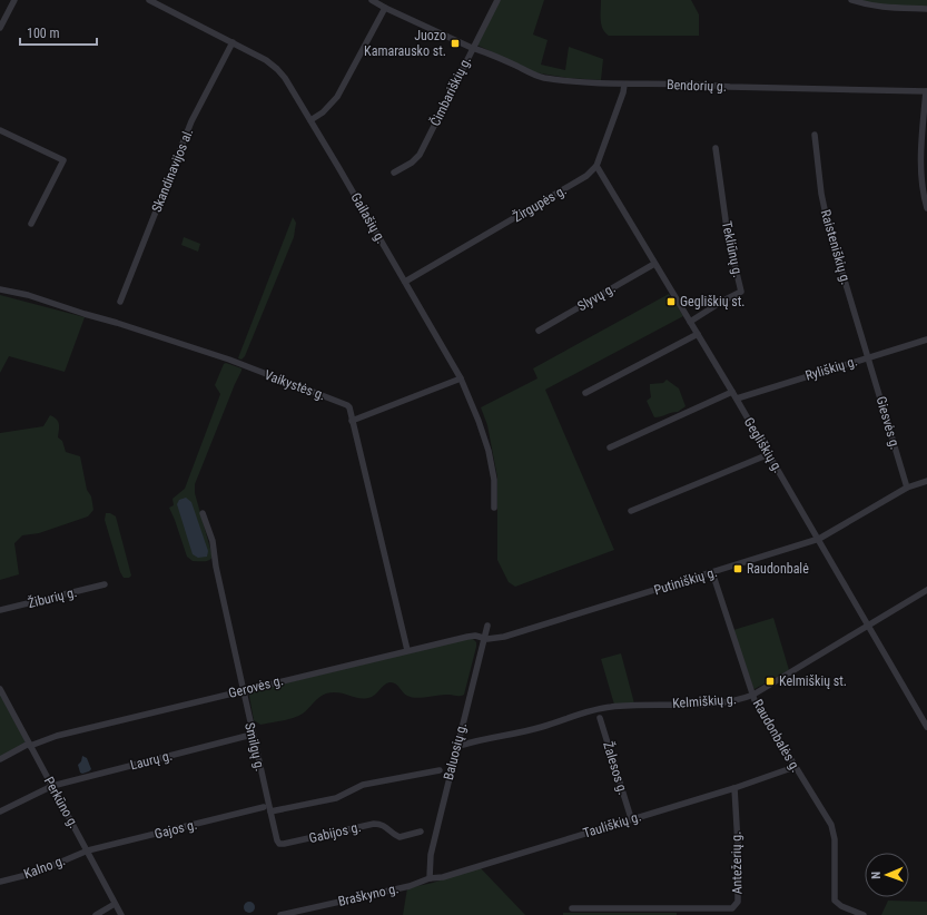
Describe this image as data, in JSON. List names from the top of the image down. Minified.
{"streets":{"street":["Bendorių g.","Čimbariškių g.","Skandinavijos al.","Žirgupės g.","Gailašių g.","Raisteniškių g.","Tekliūnų g.","Slyvų g.","Ryliškių g.","Vaikystės g.","Giesvės g.","Gegliškių g.","Putiniškių g.","Žiburių g.","Gerovės g.","Kelmiškių g.","Raudonbalės g.","Smilgų g.","Baluosių g.","Laurų g.","Žalesos g.","Perkūno g.","Tauliškių g.","Gajos g.","Gabijos g.","Antežerių g.","Kalno g.","Braškyno g."]},"crossings":[["Bendorių g.","Čimbariškių g."],["Bendorių g.","Žirgupės g."],["Skandinavijos al.","Gailašių g."],["Žirgupės g.","Gailašių g."],["Žirgupės g.","Gegliškių g."],["Raisteniškių g.","Ryliškių g."],["Raisteniškių g.","Giesvės g."],["Tekliūnų g.","Gegliškių g."],["Slyvų g.","Gegliškių g."],["Ryliškių g.","Giesvės g."],["Ryliškių g.","Gegliškių g."],["Vaikystės g.","Gerovės g."],["Giesvės g.","Putiniškių g."],["Gegliškių g.","Putiniškių g."],["Gegliškių g.","Kelmiškių g."],["Putiniškių g.","Gerovės g."],["Putiniškių g.","Raudonbalės g."],["Putiniškių g.","Baluosių g."],["Gerovės g.","Smilgų g."],["Gerovės g.","Baluosių g."],["Gerovės g.","Perkūno g."],["Kelmiškių g.","Raudonbalės g."],["Kelmiškių g.","Baluosių g."],["Raudonbalės g.","Tauliškių g."],["Smilgų g.","Laurų g."],["Smilgų g.","Gabijos g."],["Baluosių g.","Tauliškių g."],["Baluosių g.","Braškyno g."],["Laurų g.","Perkūno g."],["Žalesos g.","Tauliškių g."],["Perkūno g.","Gajos g."],["Perkūno g.","Kalno g."],["Tauliškių g.","Antežerių g."],["Tauliškių g.","Braškyno g."],["Gajos g.","Kalno g."]],"places":{"transit":["Juozo Kamarausko st.","Gegliškių st.","Raudonbalė","Kelmiškių st."]},"scale_bar":"100 m","north":"left"}
